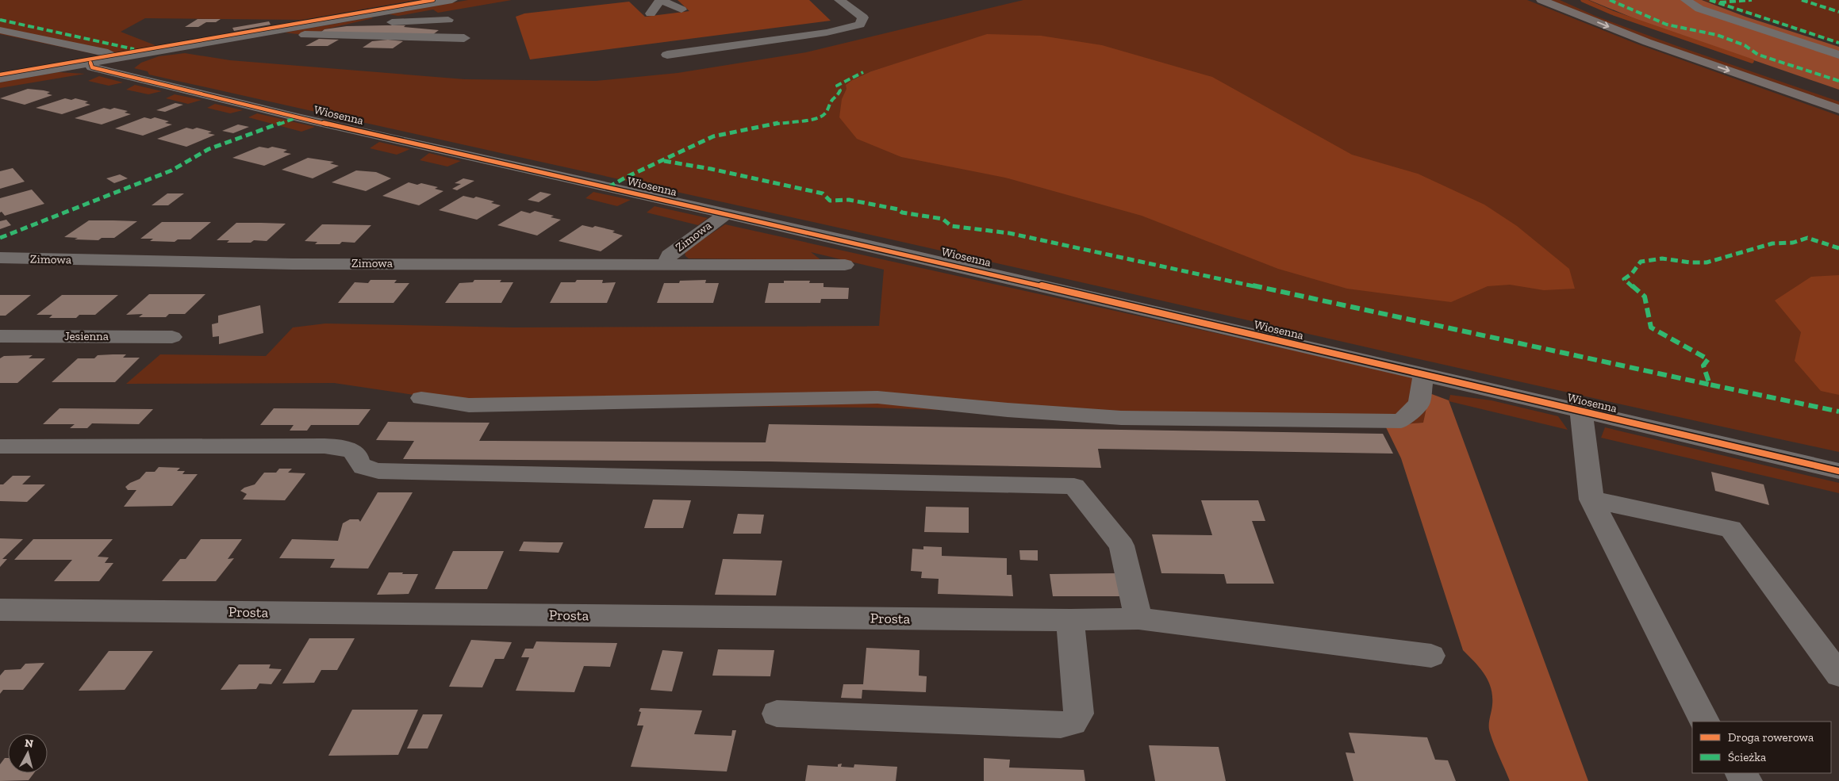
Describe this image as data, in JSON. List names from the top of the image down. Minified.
{"streets":{"street":["Wiosenna","Zimowa","Jesienna","Prosta"]},"crossings":[["Wiosenna","Zimowa"]],"legend":["Droga rowerowa","Ścieżka"],"north":"top"}
